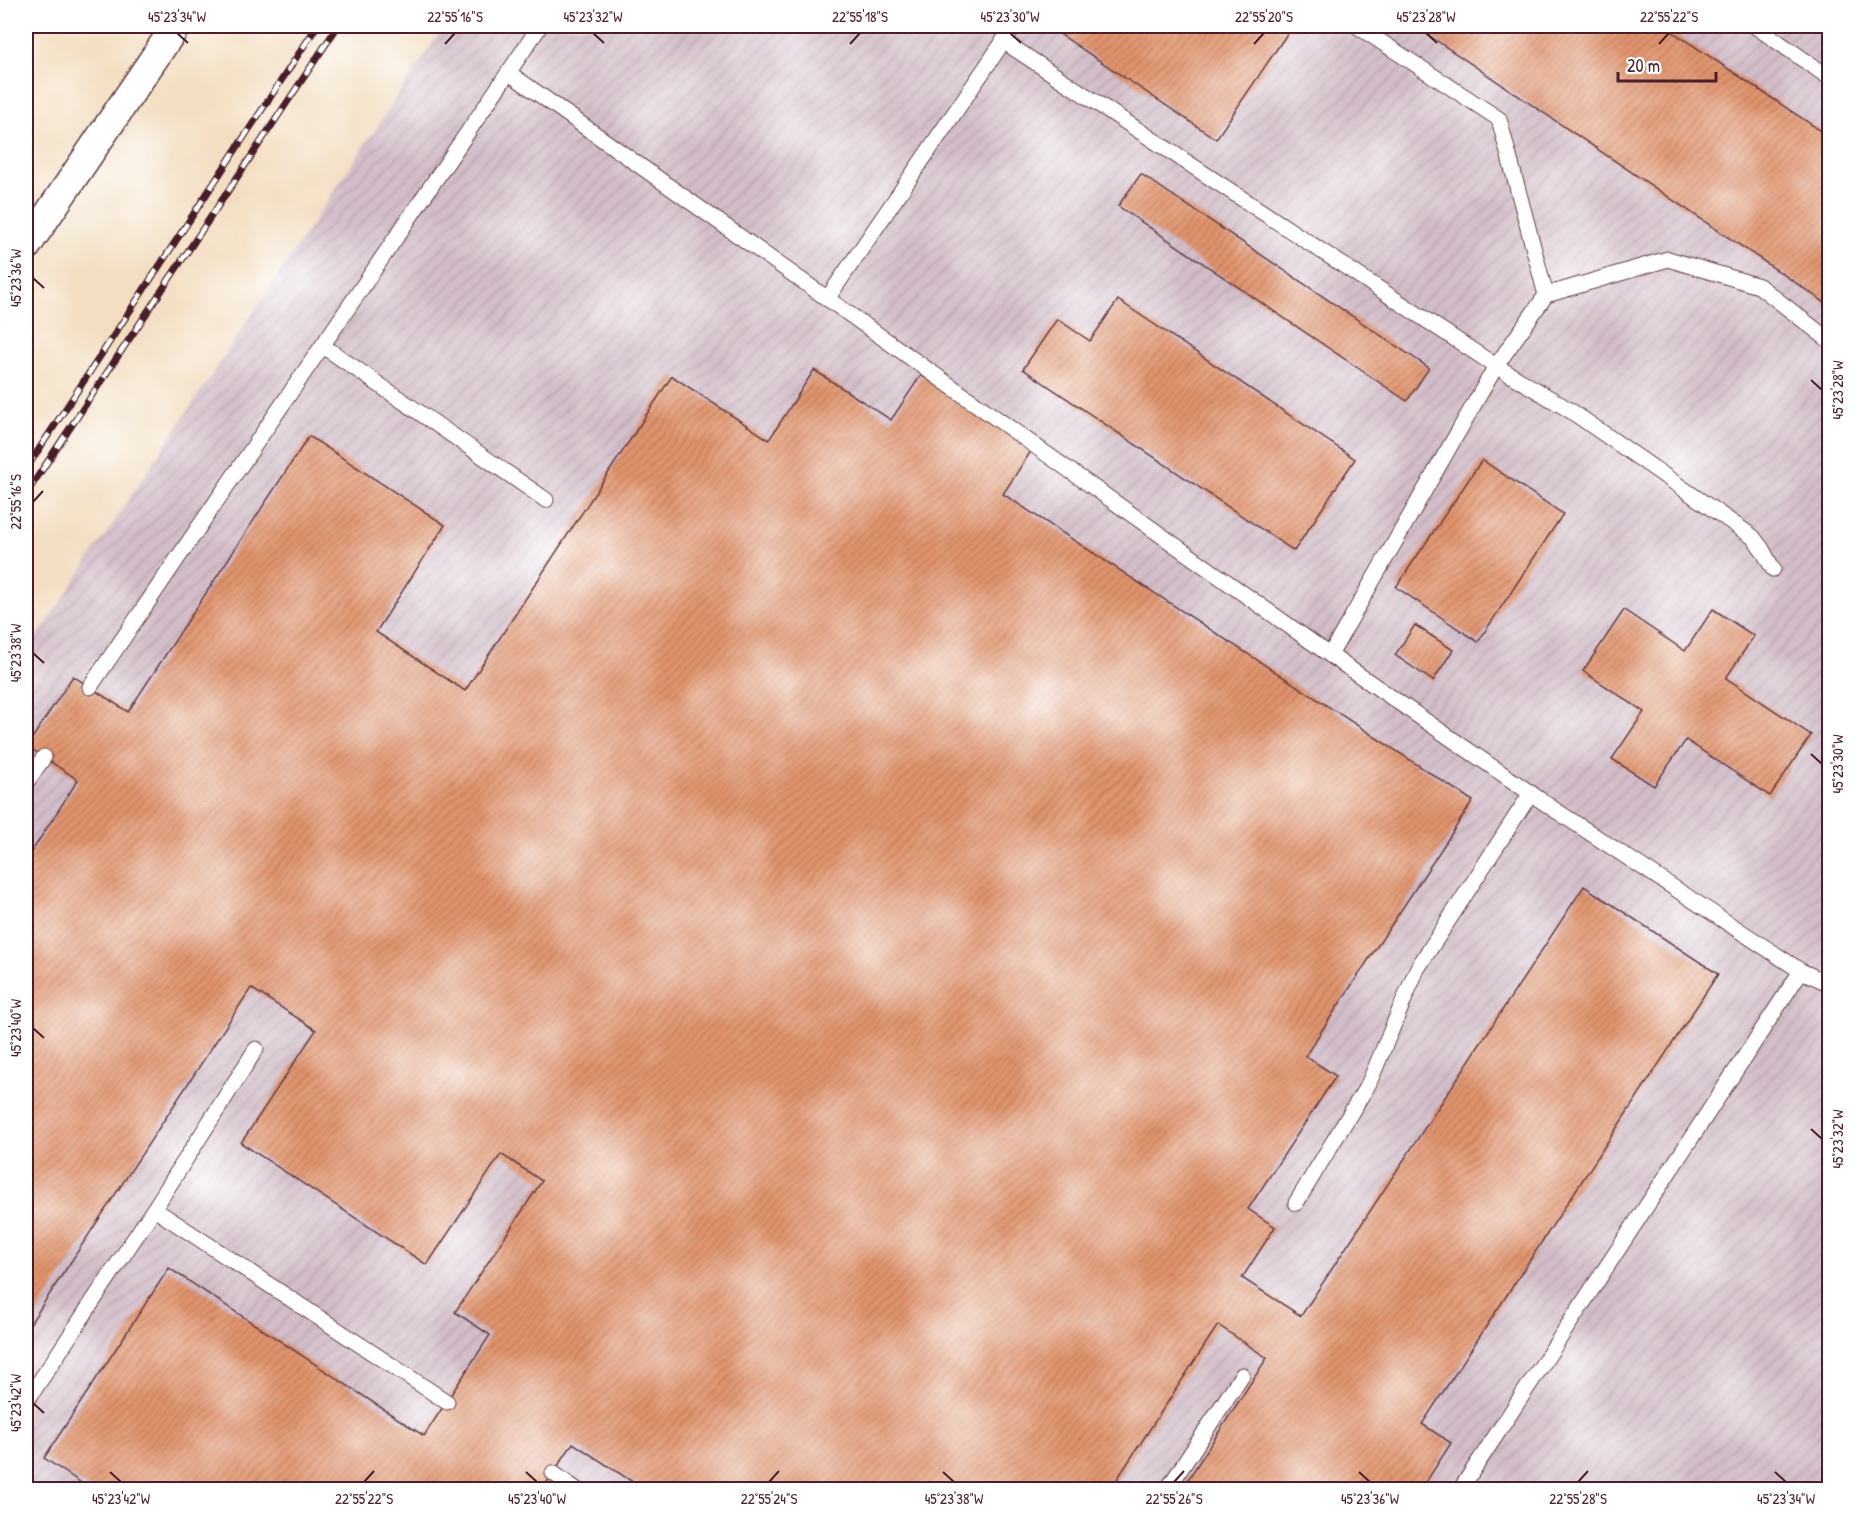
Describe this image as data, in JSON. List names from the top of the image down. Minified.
{"scale_bar":"20 m","coordinates":["45°23'34\"W","22°55'16\"S","45°23'32\"W","22°55'18\"S","45°23'30\"W","22°55'20\"S","45°23'28\"W","22°55'22\"S","45°23'36\"W","45°23'38\"W","45°23'40\"W","45°23'42\"W","22°55'24\"S","22°55'26\"S","22°55'28\"S"]}
